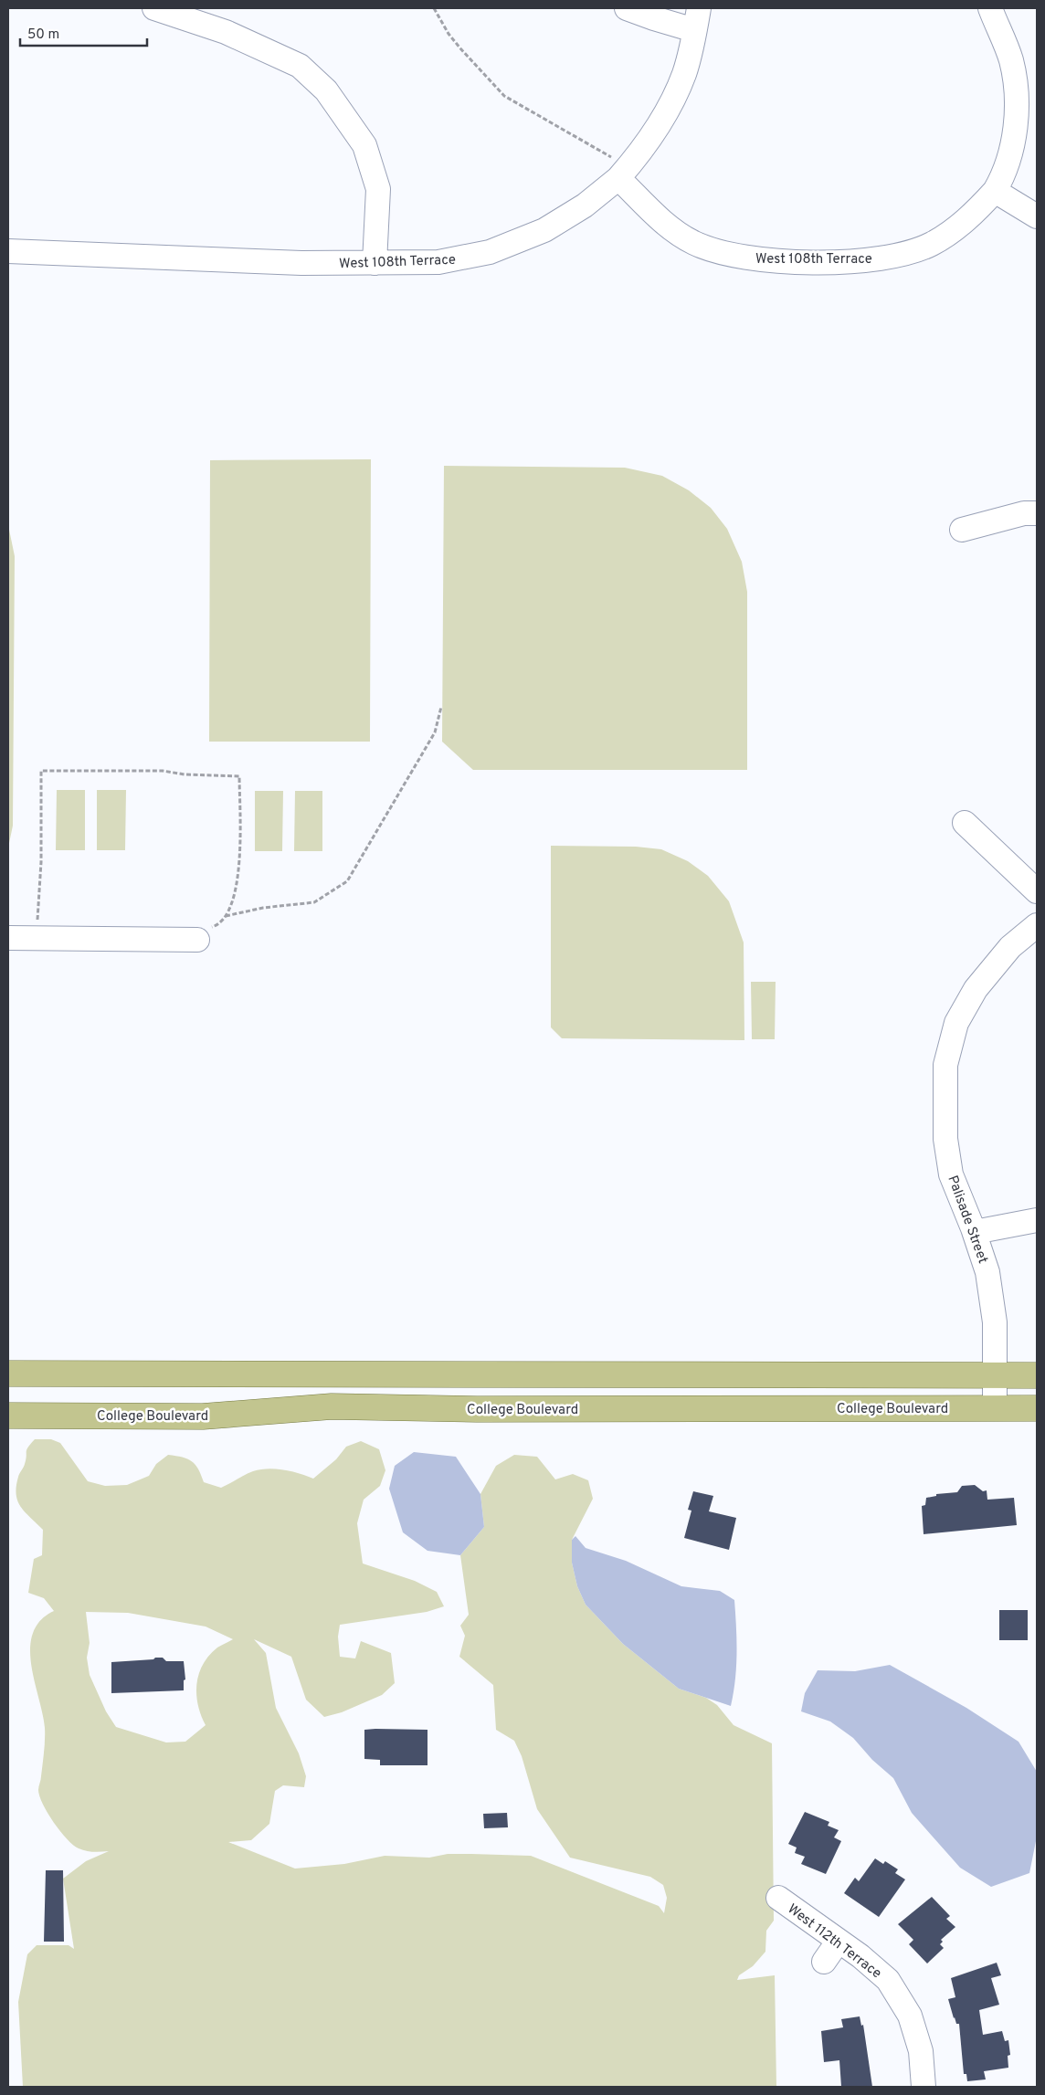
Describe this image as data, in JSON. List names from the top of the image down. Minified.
{"streets":{"main road":["College Boulevard"],"street":["West 108th Terrace","Palisade Street","West 112th Terrace"]},"crossings":[["Palisade Street","College Boulevard"]],"scale_bar":"50 m"}
